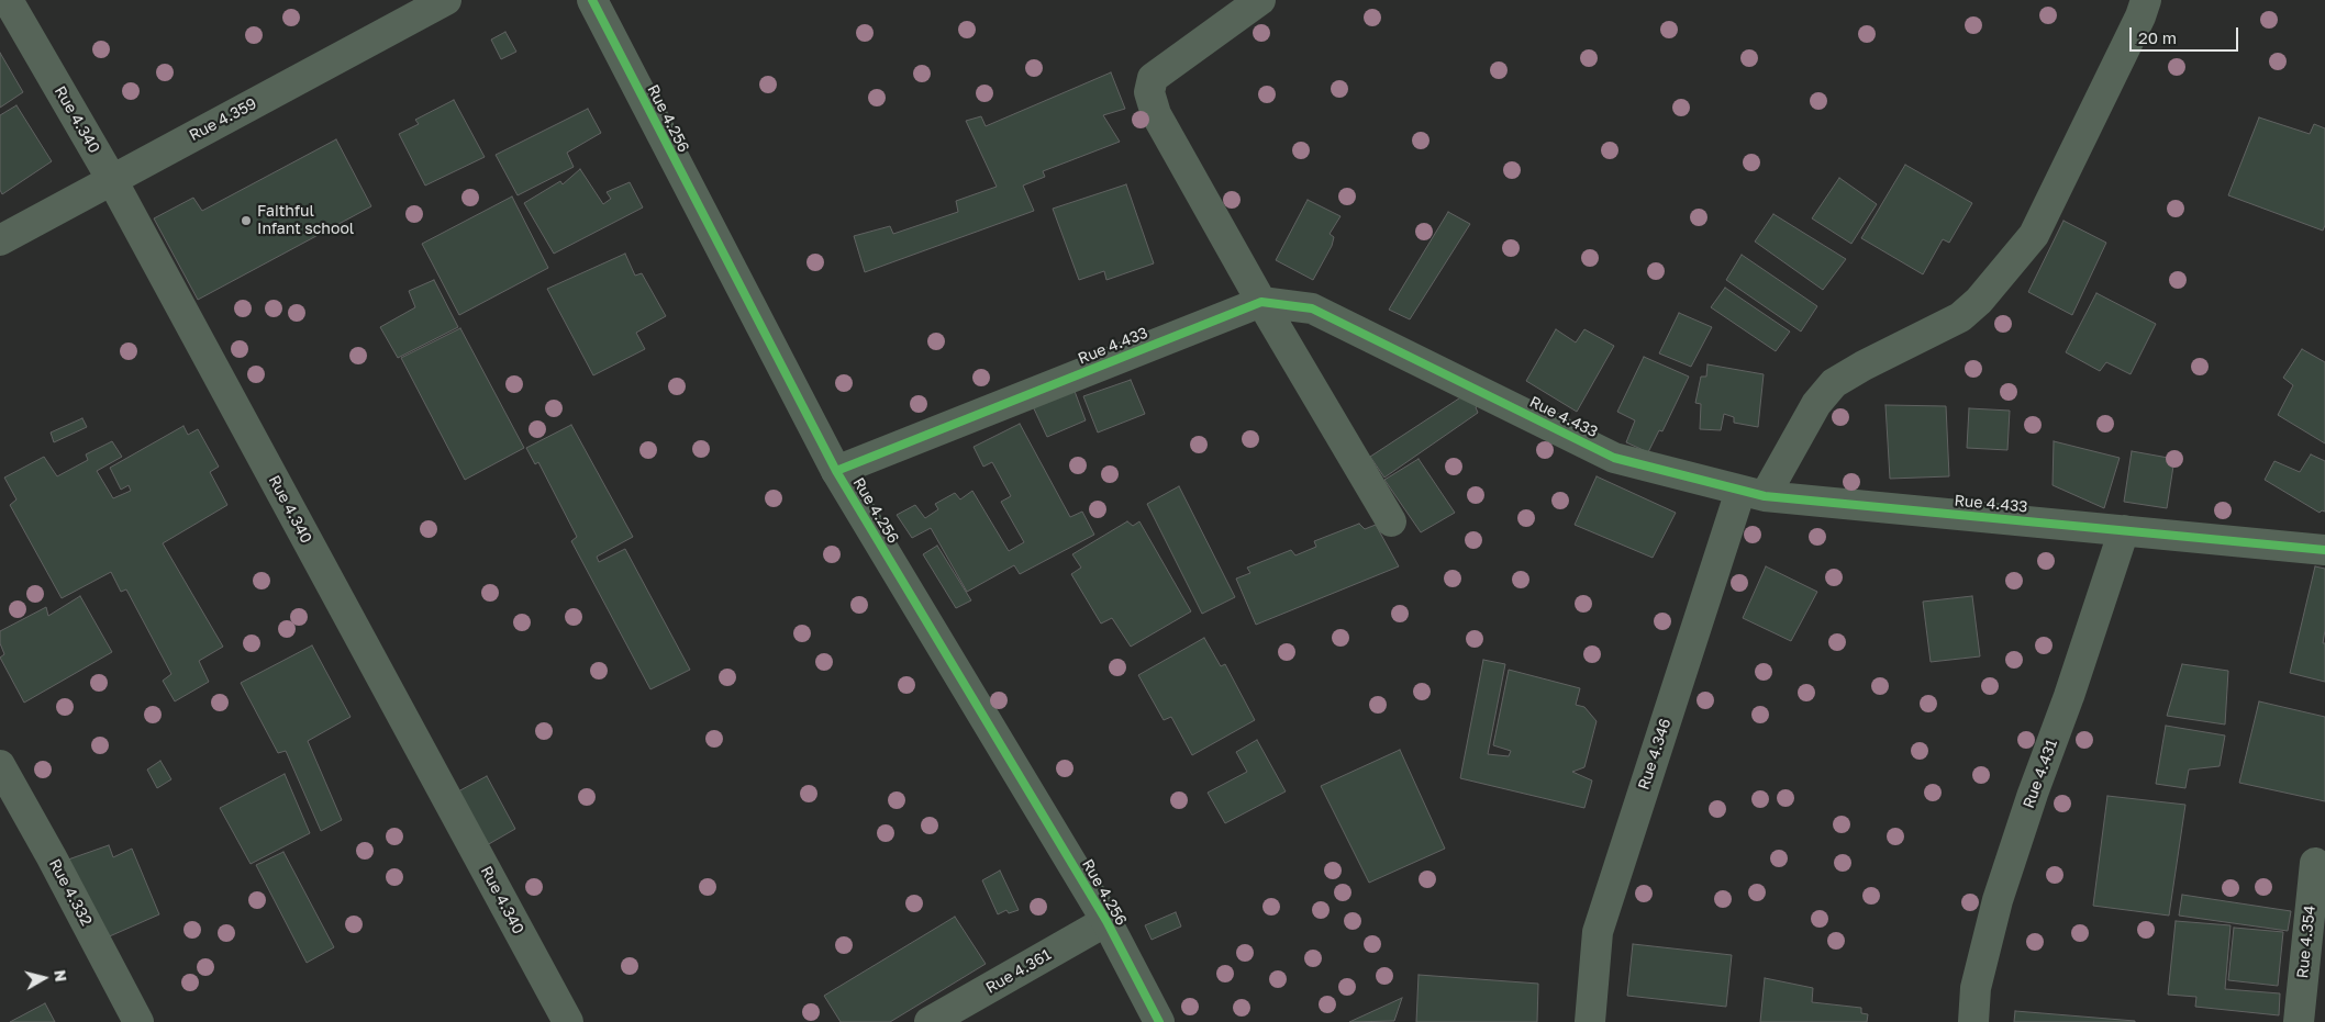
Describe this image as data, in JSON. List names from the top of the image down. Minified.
{"streets":{"street":["Rue 4.256","Rue 4.340","Rue 4.359","Rue 4.433","Rue 4.346","Rue 4.431","Rue 4.332","Rue 4.354","Rue 4.361"]},"crossings":[["Rue 4.256","Rue 4.433"],["Rue 4.256","Rue 4.361"],["Rue 4.340","Rue 4.359"],["Rue 4.433","Rue 4.346"],["Rue 4.433","Rue 4.431"]],"places":["Faithful Infant school"],"scale_bar":"20 m","north":"right"}
